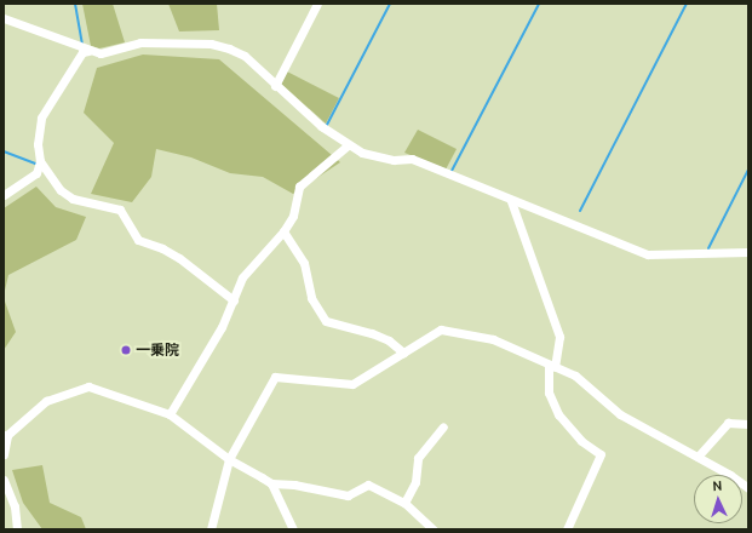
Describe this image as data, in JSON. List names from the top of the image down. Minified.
{"places":["一乗院"],"north":"top"}
